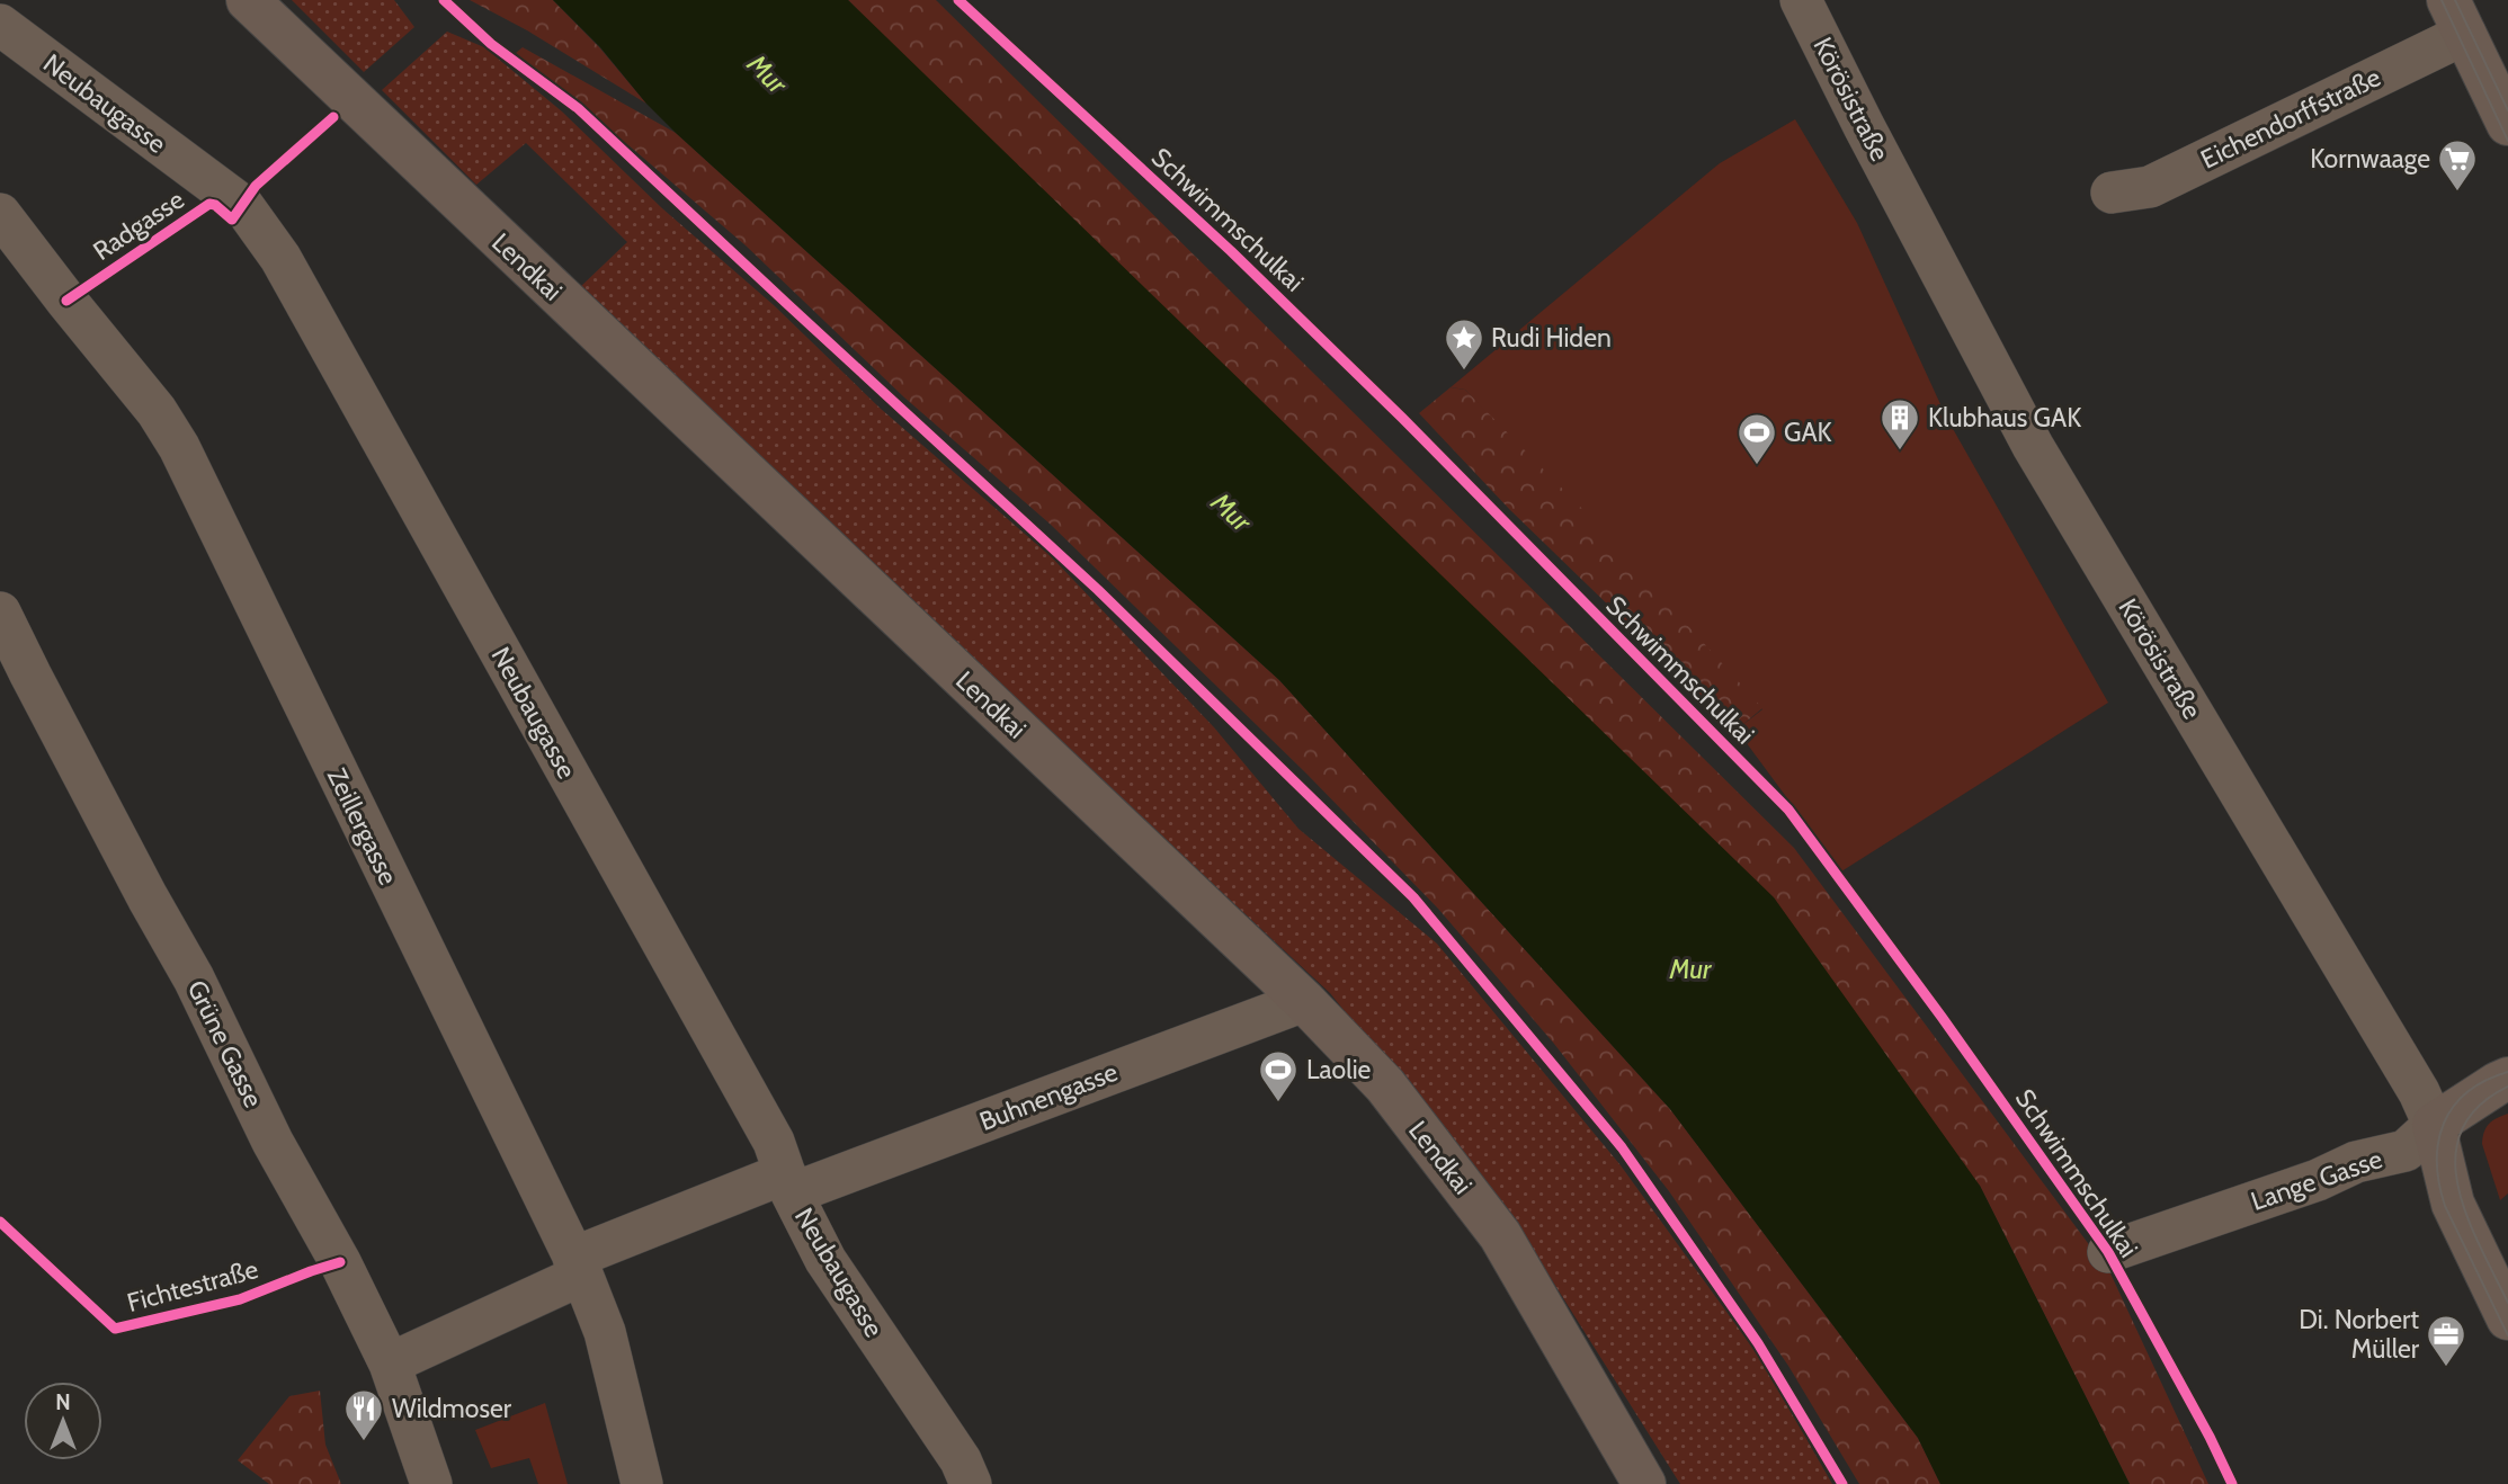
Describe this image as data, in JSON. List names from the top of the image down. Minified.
{"streets":{"main road":["Körösistraße","Lendkai","Lange Gasse"],"street":["Neubaugasse","Eichendorffstraße","Zeillergasse","Grüne Gasse","Buhnengasse"],"cycle path":["Schwimmschulkai","Radgasse","Fichtestraße"]},"crossings":[["Körösistraße","Lange Gasse"],["Neubaugasse","Buhnengasse"],["Lendkai","Buhnengasse"],["Zeillergasse","Buhnengasse"],["Grüne Gasse","Buhnengasse"]],"water":["Mur"],"places":{"supermarket":["Kornwaage"],"place":["Rudi Hiden"],"building":["Klubhaus GAK"],"sports":["GAK","Laolie"],"office":["Di. Norbert Müller"],"restaurant":["Wildmoser"]},"north":"top"}
